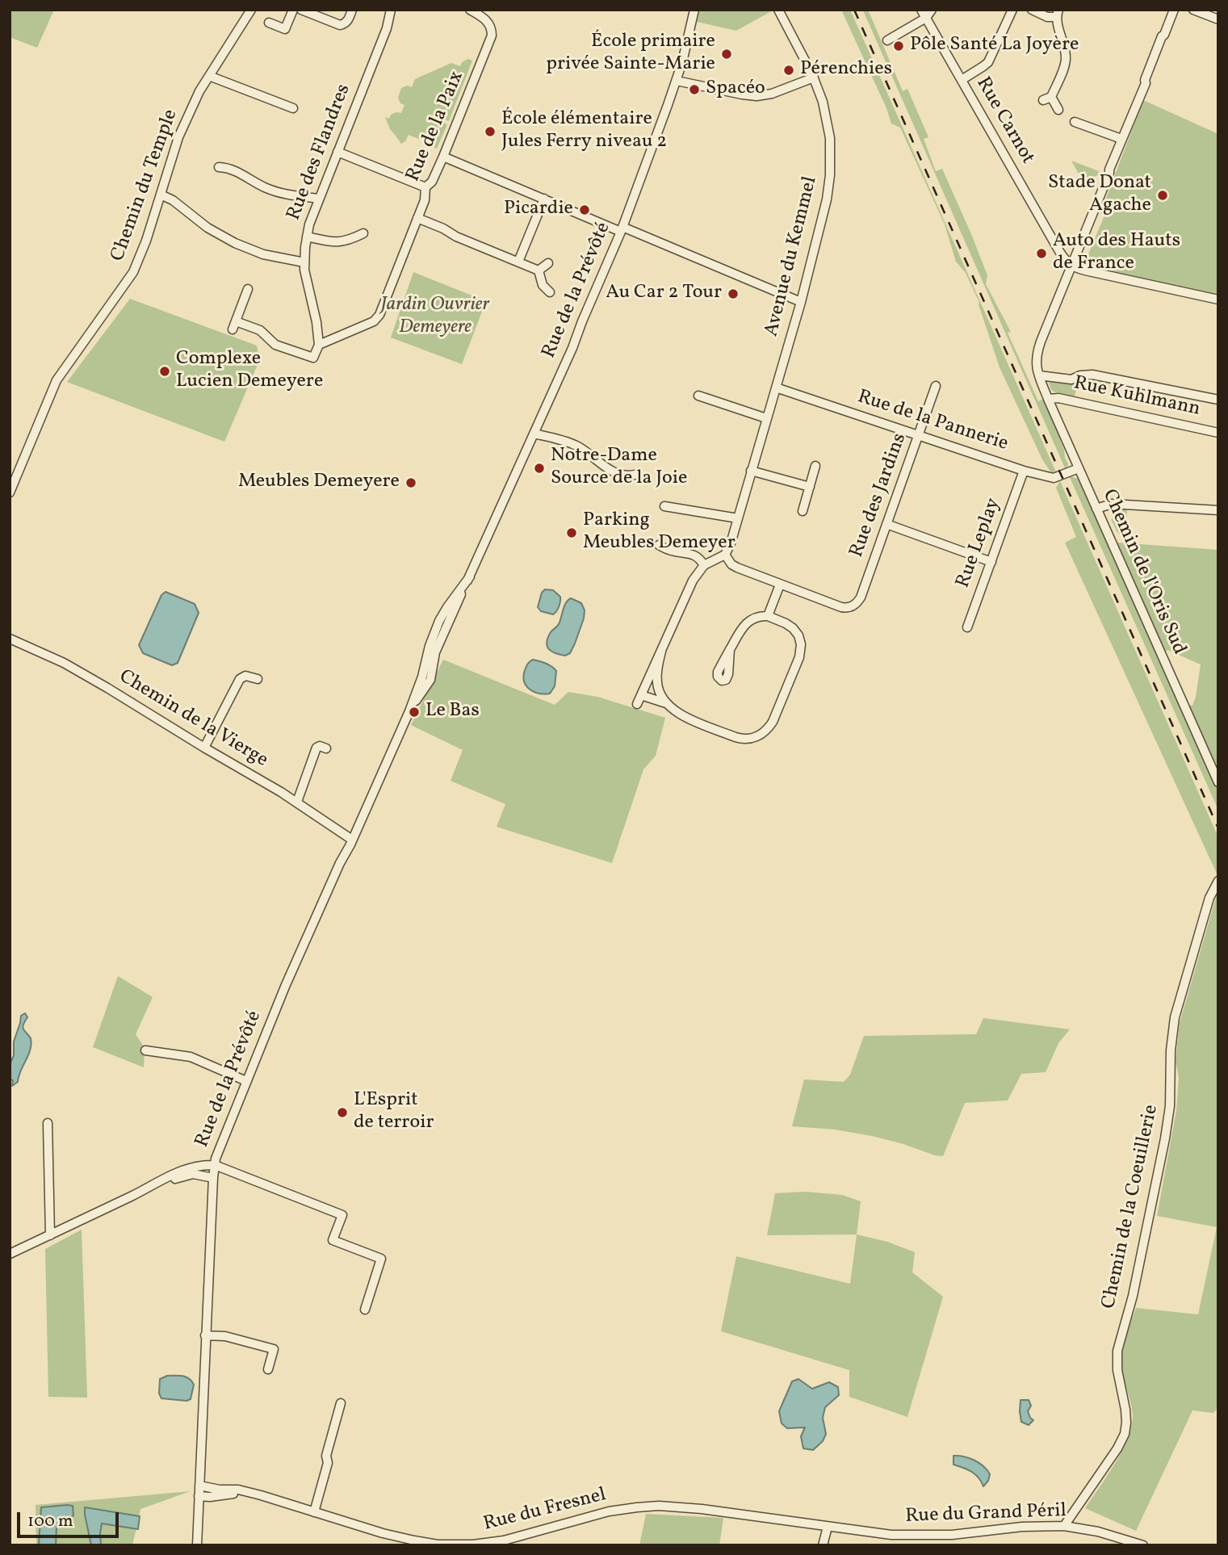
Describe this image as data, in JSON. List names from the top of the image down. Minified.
{"streets":{"street":["Rue Carnot","Rue de la Paix","Rue des Flandres","Chemin du Temple","Avenue du Kemmel","Rue de la Prévôté","Rue Kuhlmann","Rue de la Pannerie","Rue des Jardins","Rue Leplay","Chemin de l'Oris Sud","Chemin de la Vierge","Chemin de la Coeuillerie","Rue du Fresnel","Rue du Grand Péril"]},"crossings":[["Rue de la Paix","Rue des Flandres"],["Avenue du Kemmel","Rue de la Pannerie"],["Rue de la Prévôté","Chemin de la Vierge"],["Rue de la Prévôté","Rue du Fresnel"],["Rue Kuhlmann","Chemin de l'Oris Sud"],["Rue de la Pannerie","Rue des Jardins"],["Rue de la Pannerie","Rue Leplay"],["Rue de la Pannerie","Chemin de l'Oris Sud"],["Chemin de la Coeuillerie","Rue du Grand Péril"],["Rue du Fresnel","Rue du Grand Péril"]],"parks":["Jardin Ouvrier Demeyere"],"places":["Pôle Santé La Joyère","École primaire privée Sainte-Marie","Pérenchies","Spacéo","École élémentaire Jules Ferry niveau 2","Stade Donat Agache","Picardie","Auto des Hauts de France","Au Car 2 Tour","Complexe Lucien Demeyere","Notre-Dame Source de la Joie","Meubles Demeyere","Parking Meubles Demeyer","Le Bas","L'Esprit de terroir"],"scale_bar":"100 m"}
